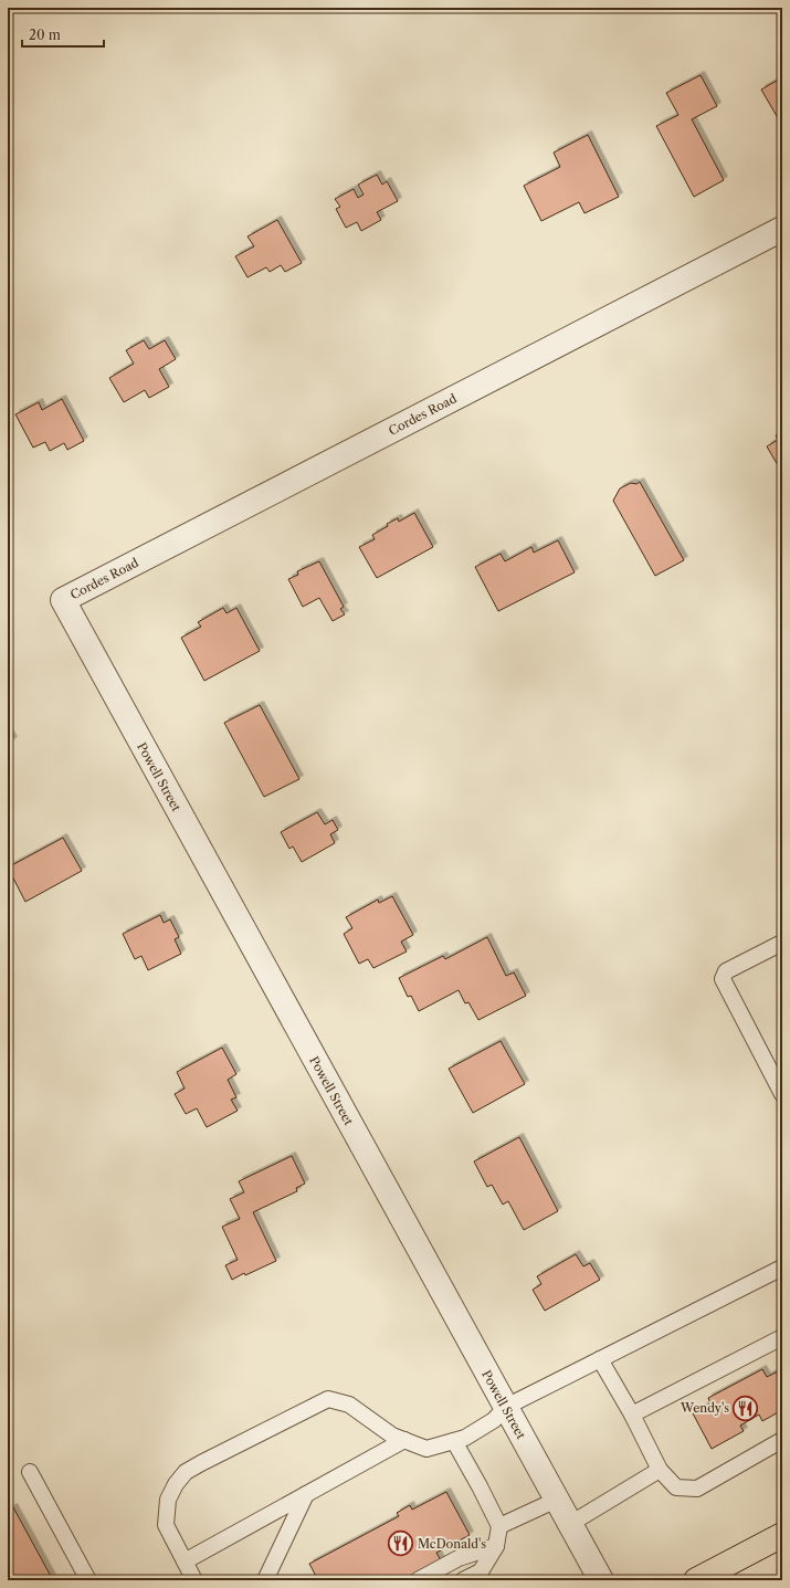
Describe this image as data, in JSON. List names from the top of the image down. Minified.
{"streets":{"street":["Cordes Road","Powell Street"]},"crossings":[["Cordes Road","Powell Street"]],"places":{"restaurant":["Wendy's","McDonald's"]},"scale_bar":"20 m"}
